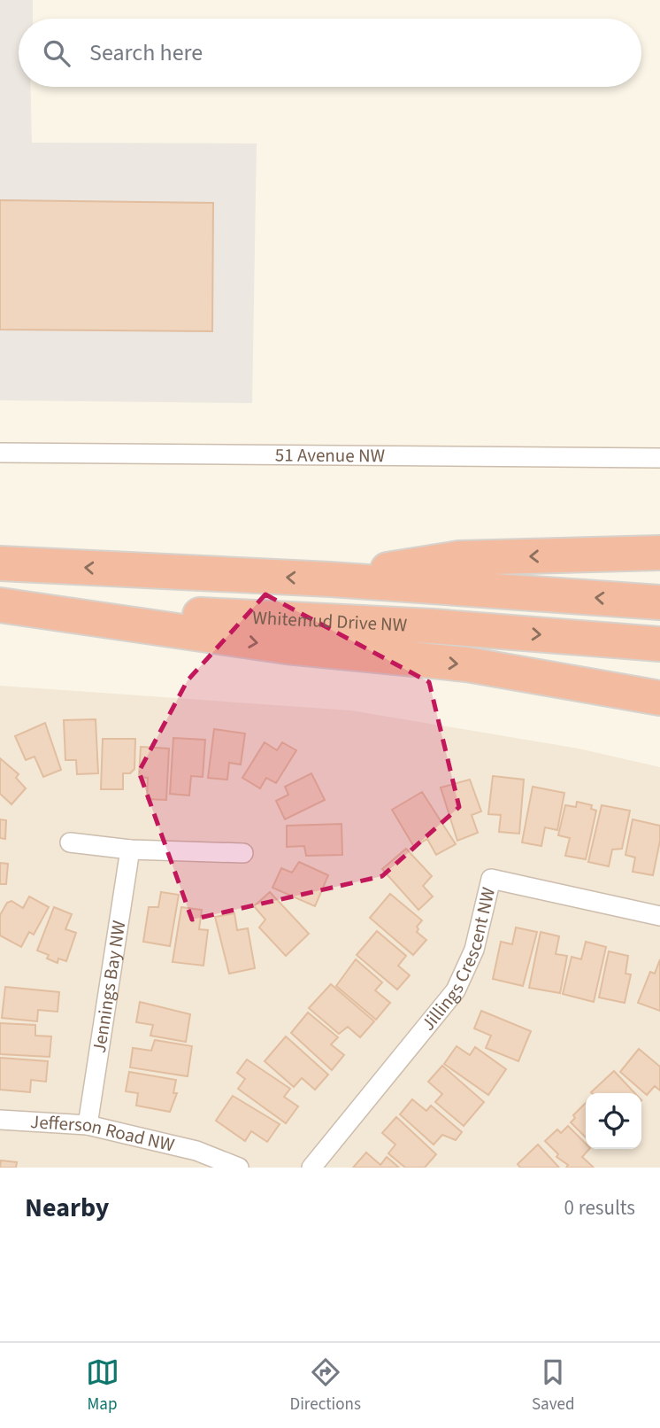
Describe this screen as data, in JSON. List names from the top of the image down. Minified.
{"streets":{"highway":["Whitemud Drive NW"],"street":["51 Avenue NW","Jillings Crescent NW","Jennings Bay NW","Jefferson Road NW"]},"crossings":[["Jennings Bay NW","Jefferson Road NW"]],"page":{"search":"Search here","heading":["Nearby","0 results"],"nav":["Map","Directions","Saved"]}}
